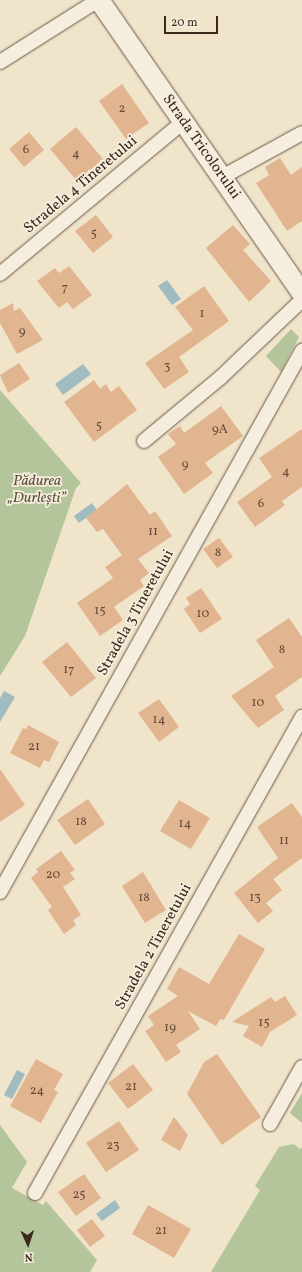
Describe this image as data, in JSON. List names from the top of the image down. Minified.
{"streets":{"street":["Strada Tricolorului","Stradela 4 Tineretului","Stradela 3 Tineretului","Stradela 2 Tineretului"]},"crossings":[["Strada Tricolorului","Stradela 4 Tineretului"]],"parks":["Pădurea „Durlești”"],"house_numbers":["2","6","4","5","7","1","9","3","5","9A","9","4","6","11","8","15","10","8","17","10","14","21","18","14","11","20","18","13","15","19","21","24","23","25","21"],"scale_bar":"20 m","north":"bottom"}
